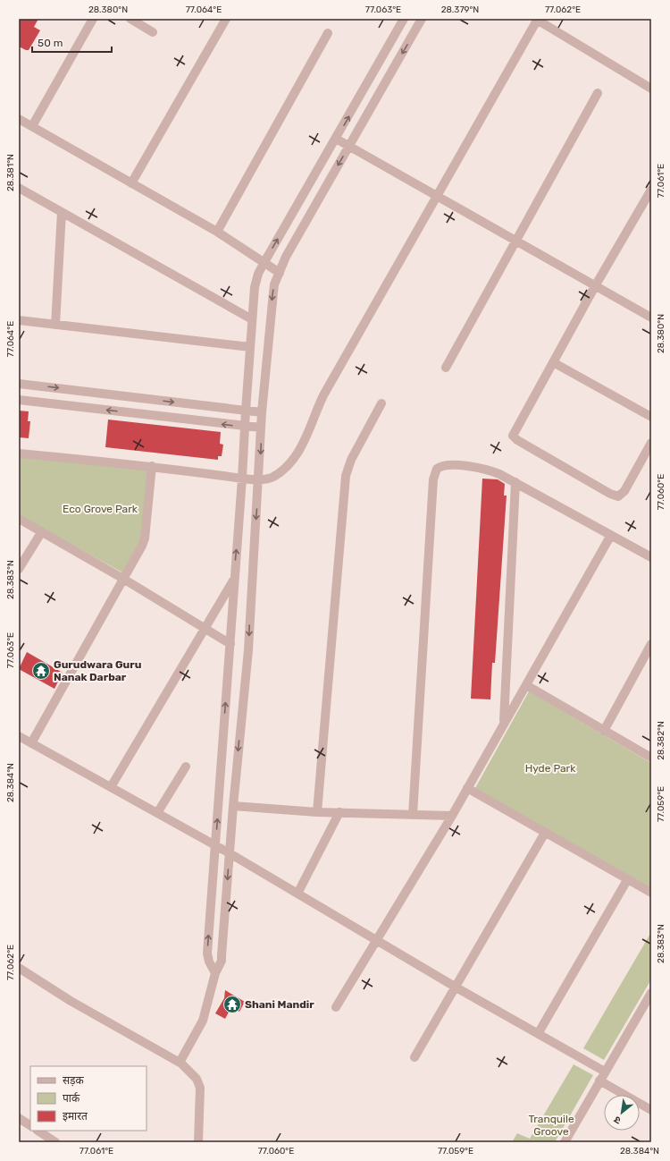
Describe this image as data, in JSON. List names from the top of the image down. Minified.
{"parks":["Eco Grove Park","Hyde Park","Tranquile Groove"],"places":{"temple":["Gurudwara Guru Nanak Darbar","Shani Mandir"]},"legend":["सड़क","पार्क","इमारत"],"scale_bar":"50 m","north":"bottom left","coordinates":["28.380°N","77.064°E","77.063°E","28.379°N","77.062°E","28.381°N","77.061°E","77.060°E","28.383°N","28.382°N","28.384°N","77.059°E"]}
